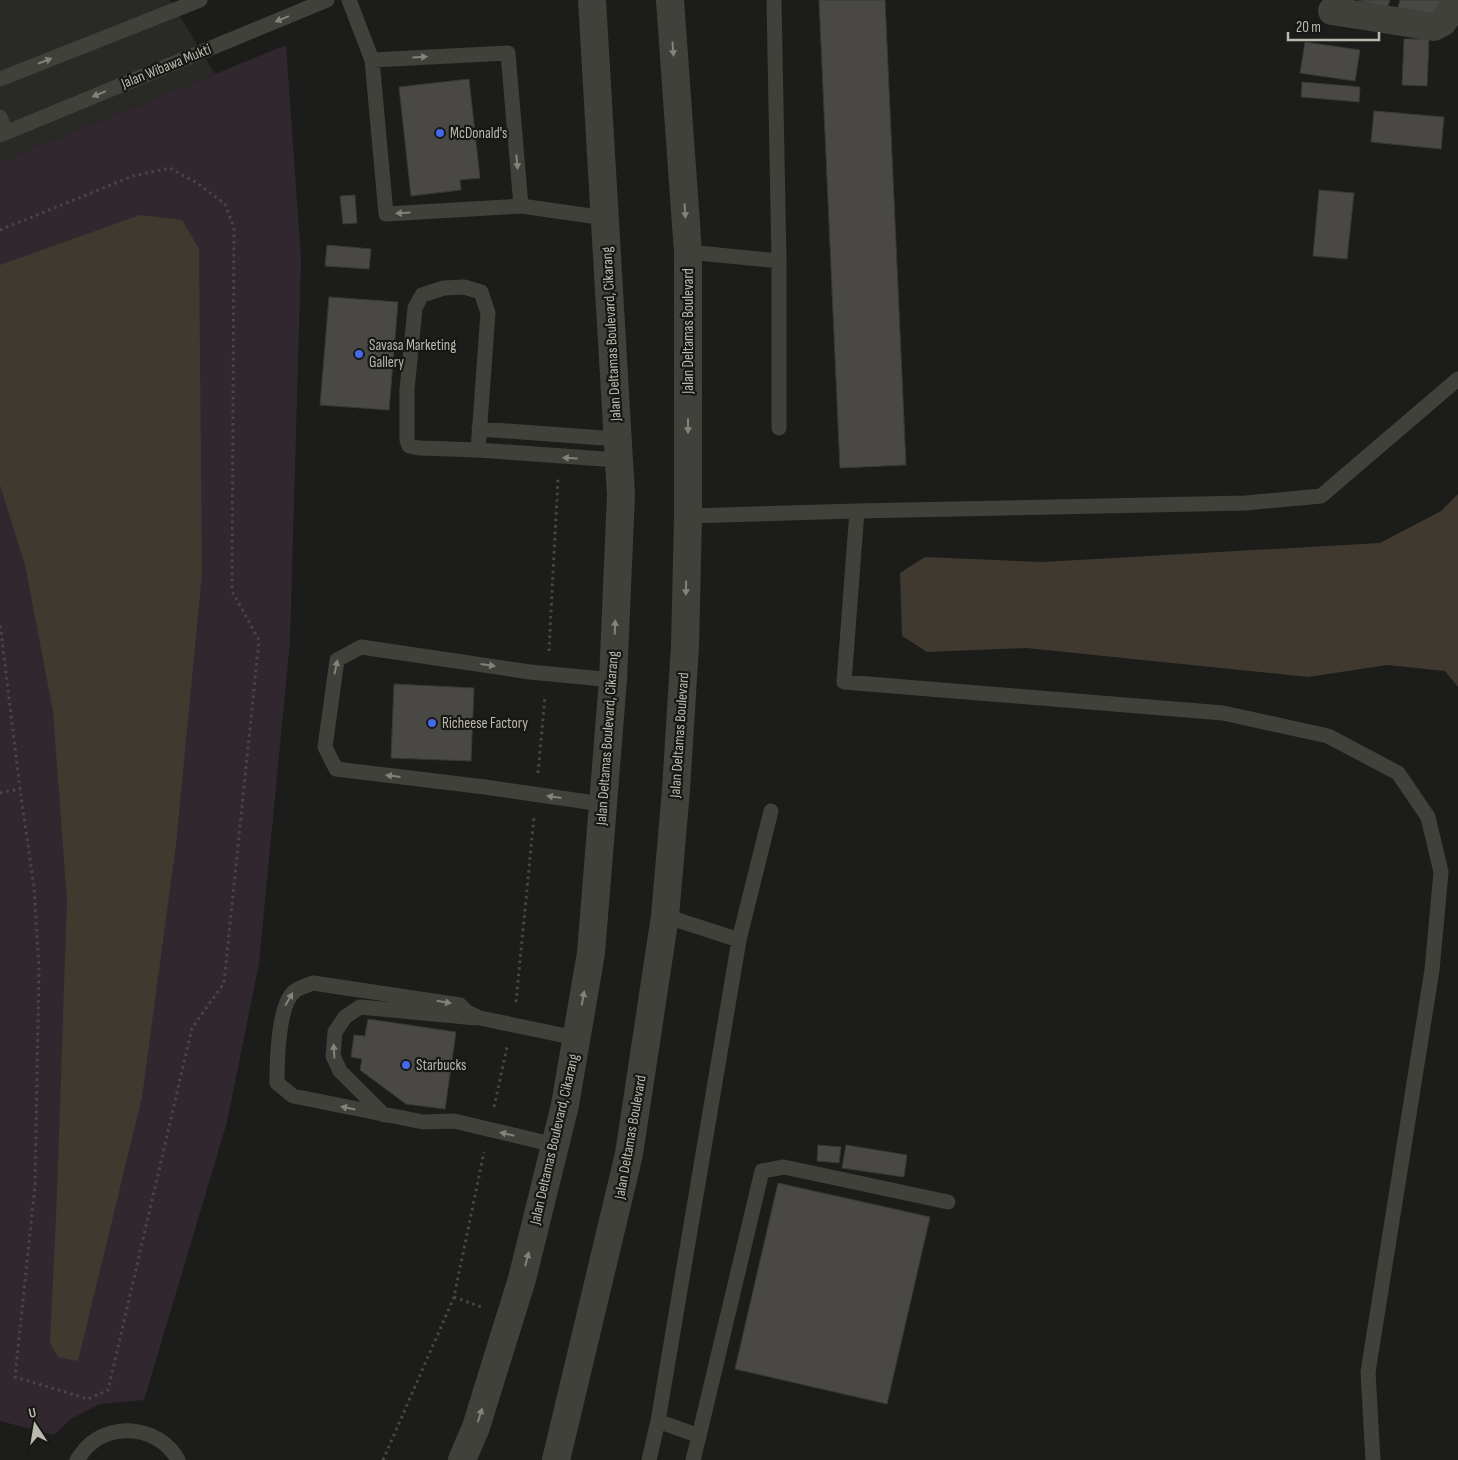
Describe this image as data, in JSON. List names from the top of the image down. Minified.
{"streets":{"street":["Jalan Deltamas Boulevard","Jalan Deltamas Boulevard, Cikarang"],"lane":["Jalan Wibawa Mukti"]},"one_way":["Jalan Deltamas Boulevard","Jalan Deltamas Boulevard, Cikarang"],"places":["McDonald's","Savasa Marketing Gallery","Richeese Factory","Starbucks"],"scale_bar":"20 m","north":"top"}
